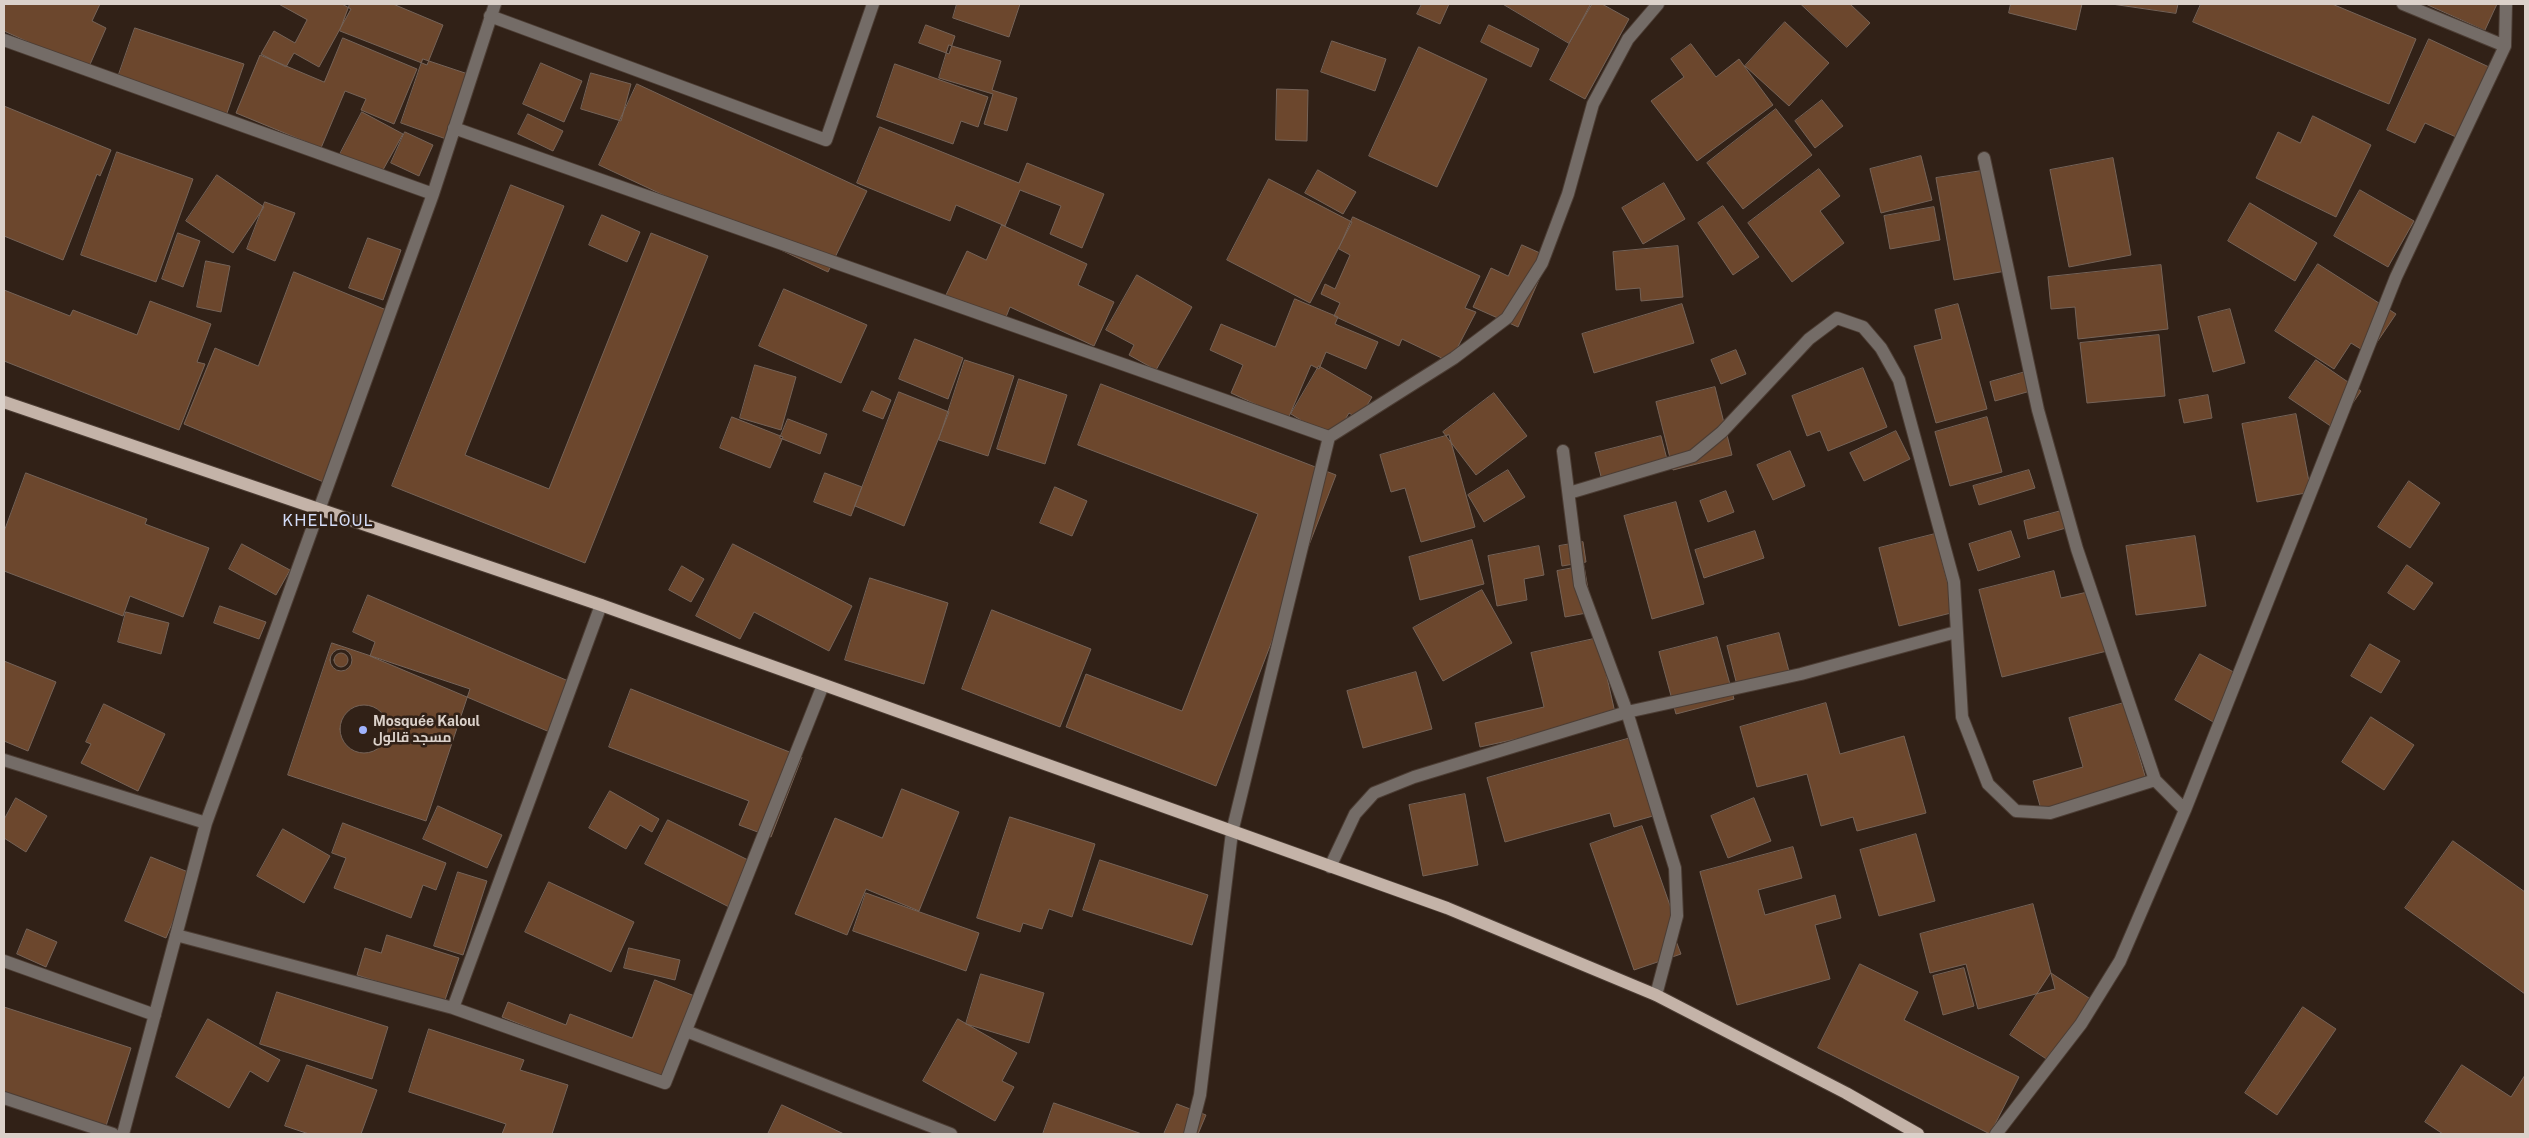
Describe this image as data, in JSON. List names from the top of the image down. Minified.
{"districts":["KHELLOUL"],"places":["Mosquée Kaloul مسجد قالول"]}
